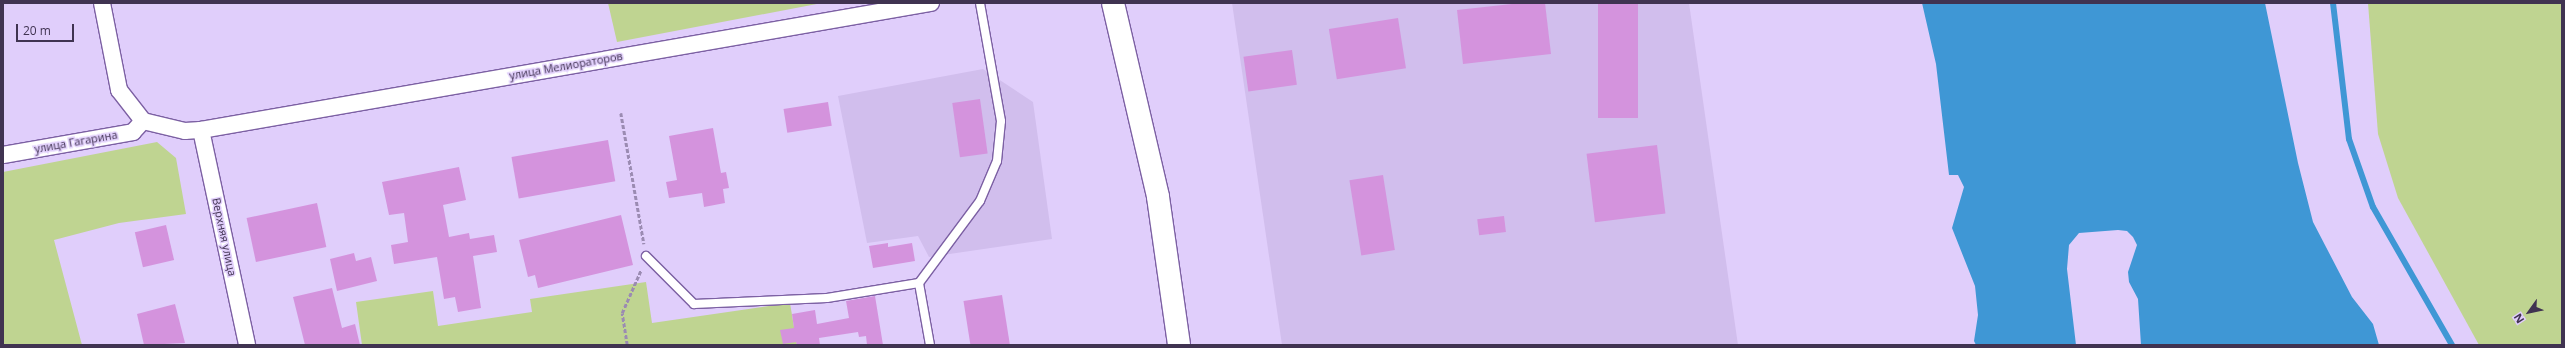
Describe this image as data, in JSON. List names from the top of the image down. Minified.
{"streets":{"street":["улица Мелиораторов","улица Гагарина","Верхняя улица"]},"crossings":[["улица Мелиораторов","улица Гагарина"],["улица Мелиораторов","Верхняя улица"]],"scale_bar":"20 m","north":"bottom left"}
